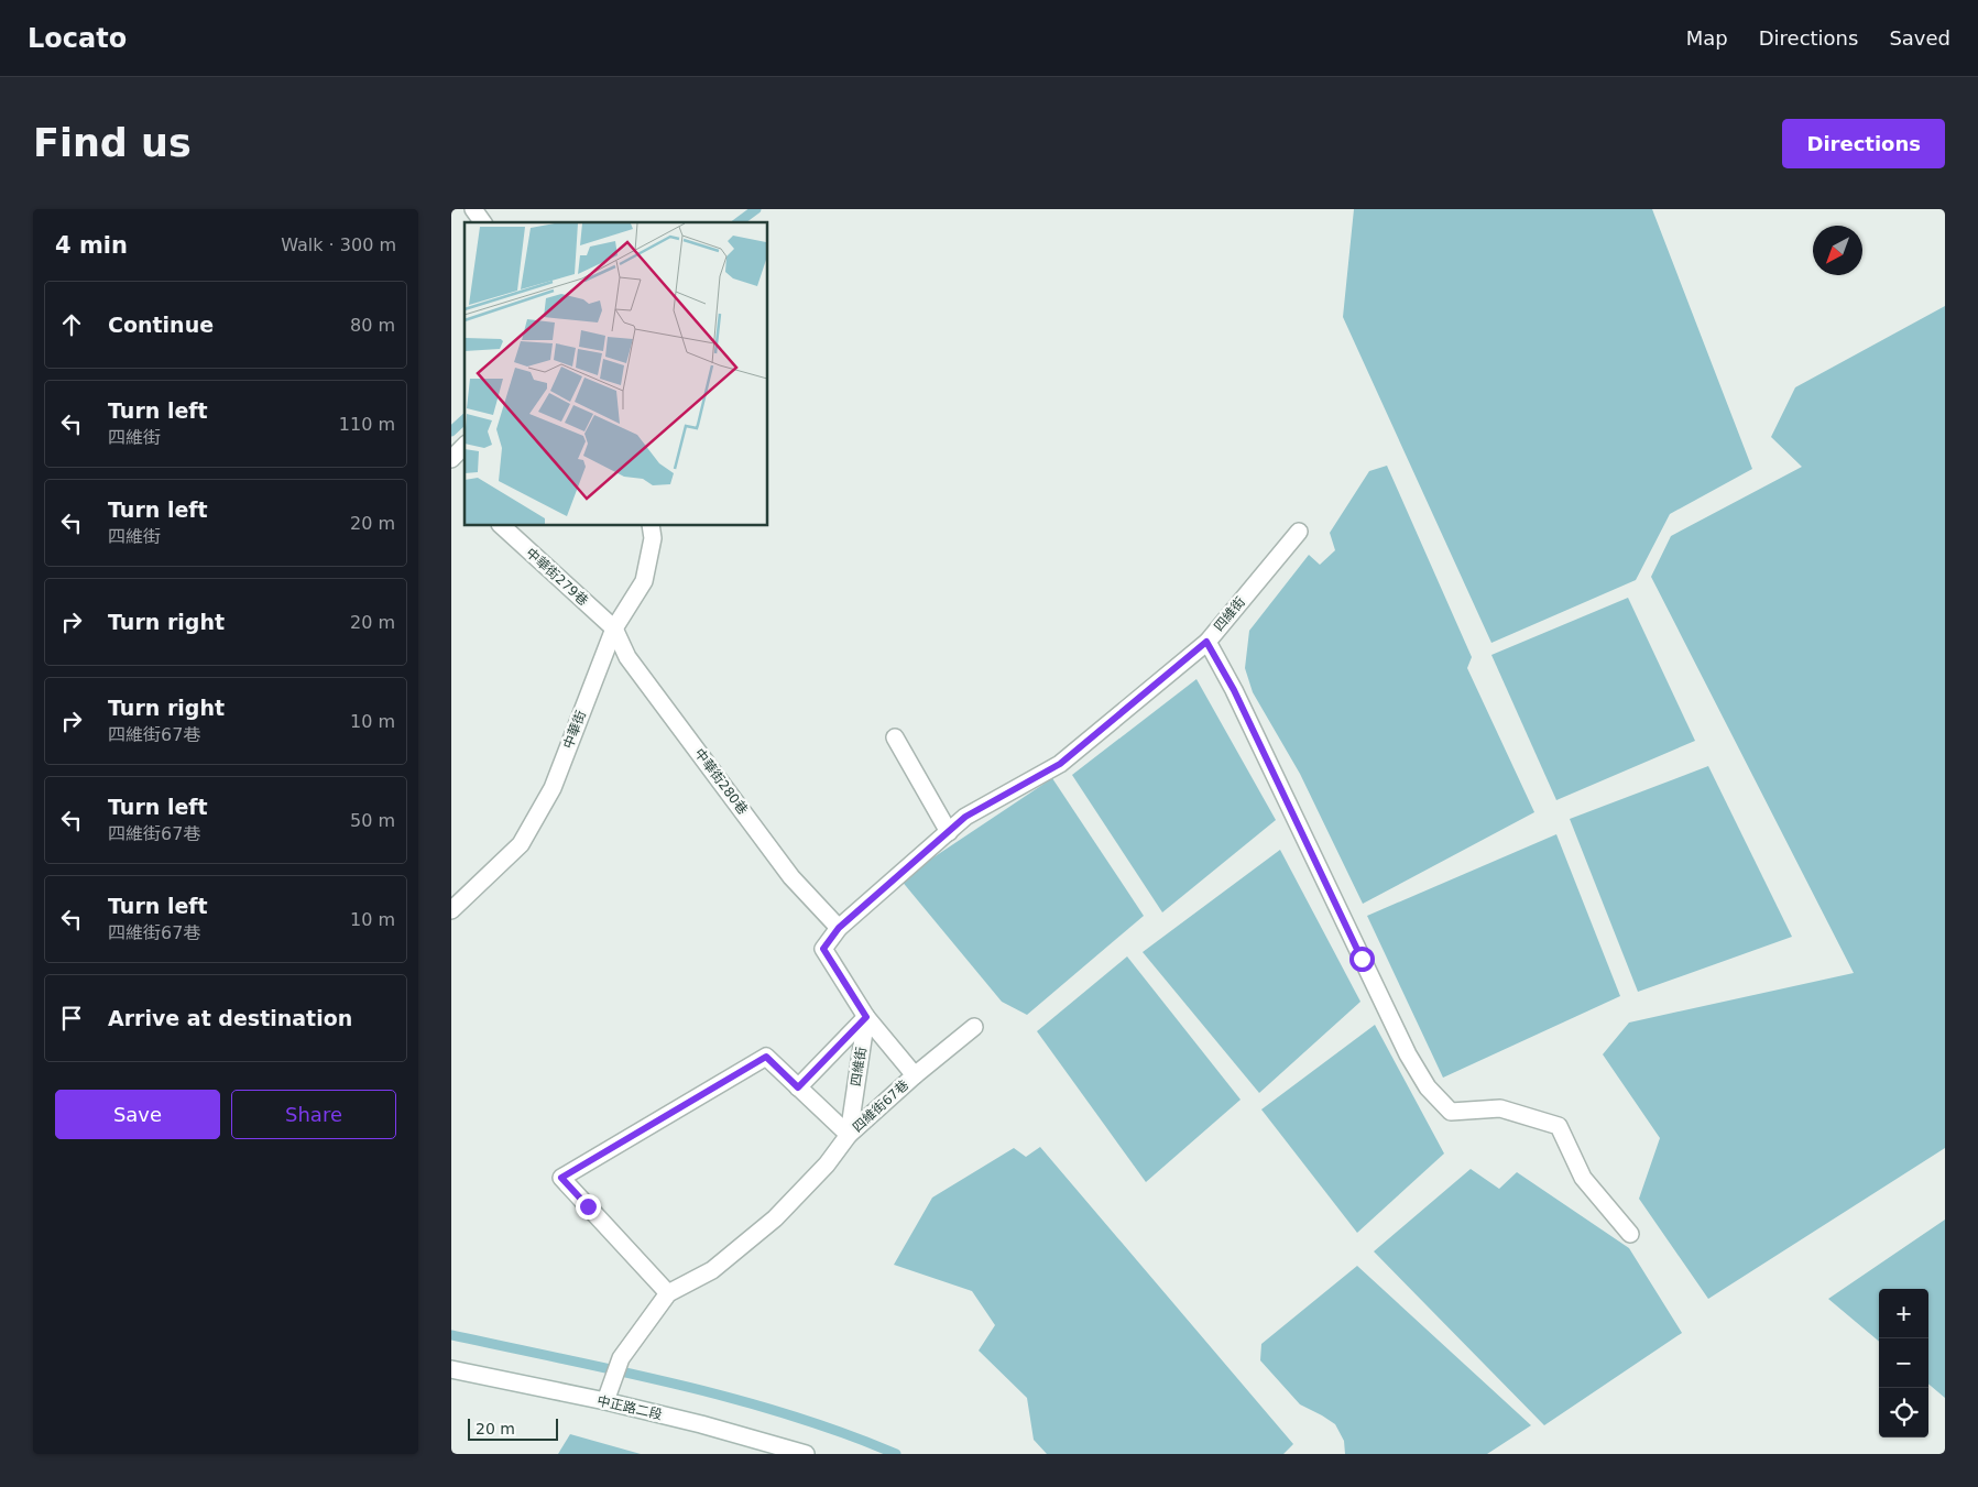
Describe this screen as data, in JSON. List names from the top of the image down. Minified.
{"streets":{"street":["中華街279巷","四維街","中華街","中華街280巷","四維街67巷","中正路二段"]},"crossings":[["中華街279巷","中華街"],["中華街279巷","中華街280巷"],["四維街","中華街280巷"],["四維街","四維街67巷"],["四維街","中正路二段"],["中華街","中華街280巷"]],"scale_bar":"20 m","north":"bottom left","page":{"header":"Locato","nav":["Map","Directions","Saved"],"buttons":["Directions",["Save","Share"]],"title":"Find us","heading":["4 min","Walk · 300 m"],"list":[["Continue","80 m"],["Turn left","四維街","110 m"],["Turn left","四維街","20 m"],["Turn right","20 m"],["Turn right","四維街67巷","10 m"],["Turn left","四維街67巷","50 m"],["Turn left","四維街67巷","10 m"],"Arrive at destination"],"map_buttons":["+","−"],"scale":"20 m"}}
